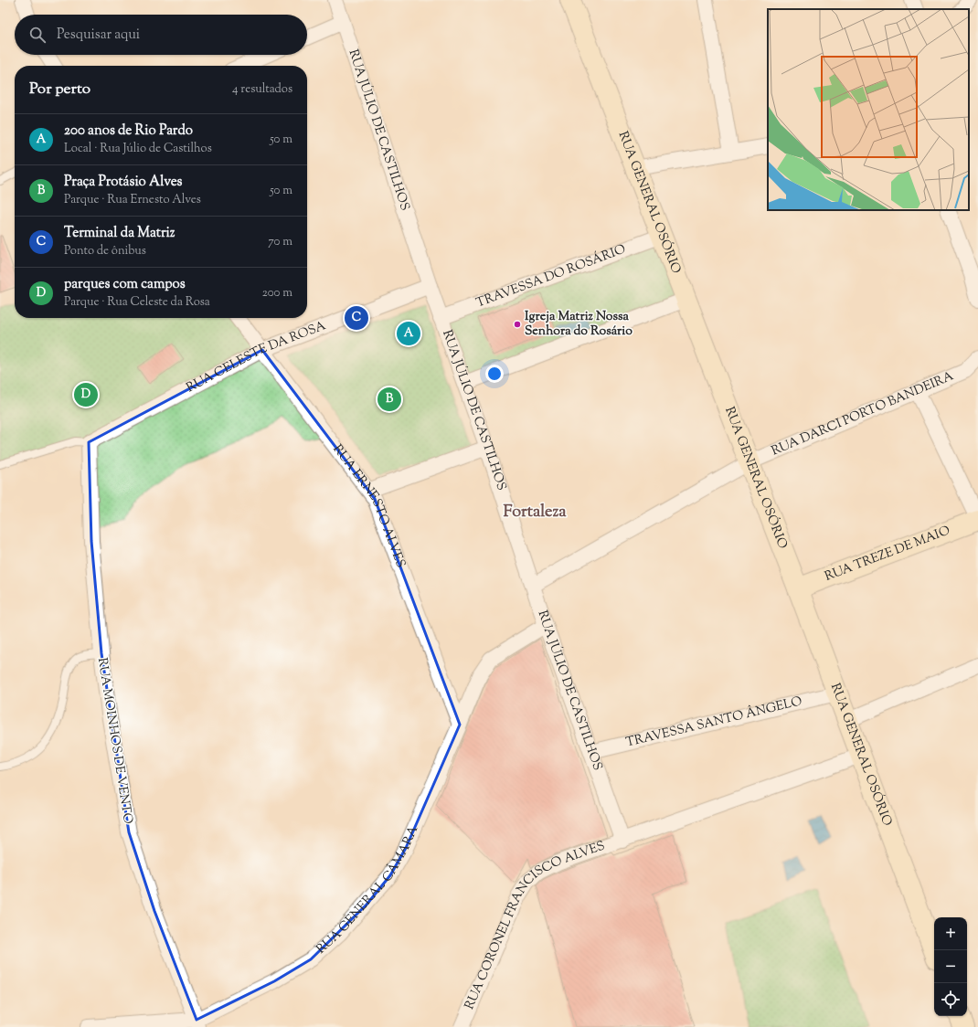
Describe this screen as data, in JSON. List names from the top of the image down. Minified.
{"streets":{"street":["RUA JÚLIO DE CASTILHOS","RUA GENERAL OSÓRIO","TRAVESSA DO ROSÁRIO","RUA CELESTE DA ROSA","RUA DARCI PORTO BANDEIRA","RUA ERNESTO ALVES","RUA TREZE DE MAIO","TRAVESSA SANTO ÂNGELO","RUA MOINHOS DE VENTO","RUA GENERAL CÂMARA","RUA CORONEL FRANCISCO ALVES"]},"crossings":[["RUA JÚLIO DE CASTILHOS","TRAVESSA DO ROSÁRIO"],["RUA JÚLIO DE CASTILHOS","RUA CELESTE DA ROSA"],["RUA JÚLIO DE CASTILHOS","RUA DARCI PORTO BANDEIRA"],["RUA JÚLIO DE CASTILHOS","TRAVESSA SANTO ÂNGELO"],["RUA JÚLIO DE CASTILHOS","RUA GENERAL CÂMARA"],["RUA JÚLIO DE CASTILHOS","RUA CORONEL FRANCISCO ALVES"],["RUA GENERAL OSÓRIO","TRAVESSA DO ROSÁRIO"],["RUA GENERAL OSÓRIO","RUA DARCI PORTO BANDEIRA"],["RUA GENERAL OSÓRIO","RUA TREZE DE MAIO"],["RUA GENERAL OSÓRIO","TRAVESSA SANTO ÂNGELO"],["RUA GENERAL OSÓRIO","RUA CORONEL FRANCISCO ALVES"],["RUA CELESTE DA ROSA","RUA ERNESTO ALVES"],["RUA CELESTE DA ROSA","RUA MOINHOS DE VENTO"],["RUA ERNESTO ALVES","RUA GENERAL CÂMARA"],["RUA MOINHOS DE VENTO","RUA GENERAL CÂMARA"]],"districts":["Fortaleza"],"places":["Igreja Matriz Nossa Senhora do Rosário"],"page":{"search":"Pesquisar aqui","heading":["Por perto","4 resultados"],"list":[{"mark":"A","name":"200 anos de Rio Pardo","note":"Local · Rua Júlio de Castilhos","value":"50 m"},{"mark":"B","name":"Praça Protásio Alves","note":"Parque · Rua Ernesto Alves","value":"50 m"},{"mark":"C","name":"Terminal da Matriz","note":"Ponto de ônibus","value":"70 m"},{"mark":"D","name":"parques com campos","note":"Parque · Rua Celeste da Rosa","value":"200 m"}],"pins":["C","A","D","B"],"map_buttons":["+","−"]}}
